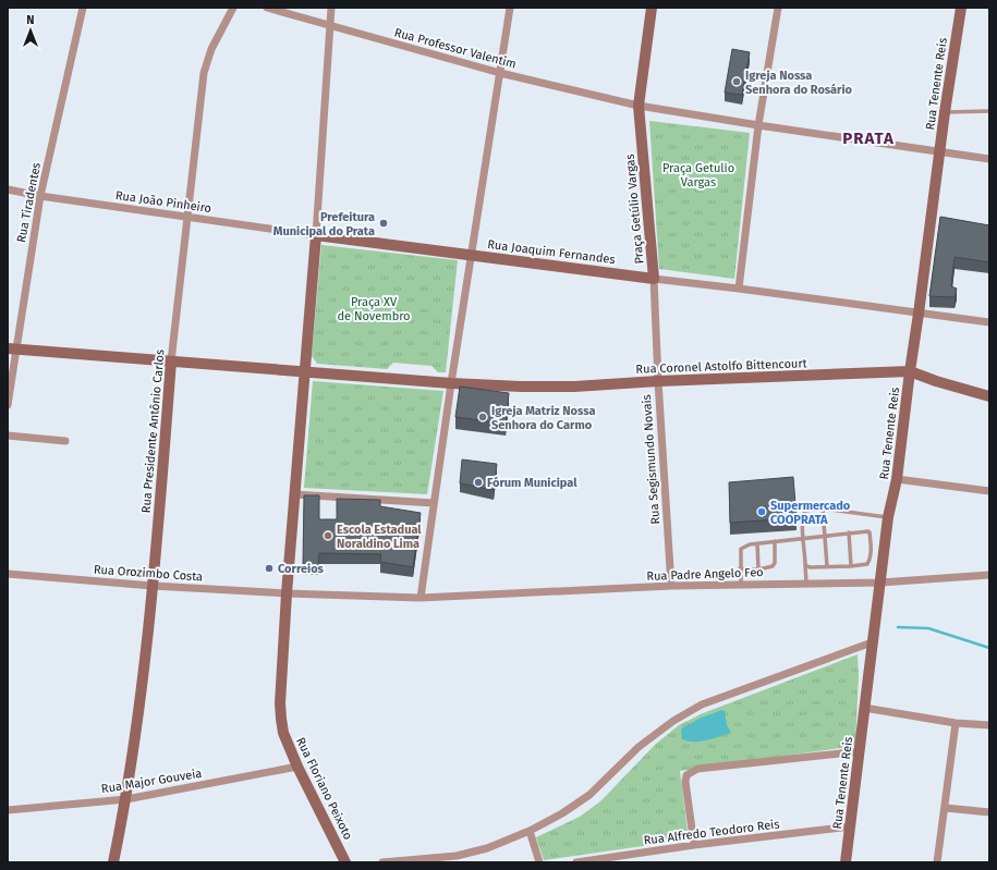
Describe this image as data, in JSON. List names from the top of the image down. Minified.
{"streets":{"street":["Rua Professor Valentim","Rua Tenente Reis","Rua João Pinheiro","Rua Tiradentes","Praça Getúlio Vargas","Rua Joaquim Fernandes","Rua Coronel Astolfo Bittencourt","Rua Presidente Antônio Carlos","Rua Segismundo Novais","Rua Orozimbo Costa","Rua Padre Angelo Feo","Rua Major Gouveia","Rua Floriano Peixoto","Rua Alfredo Teodoro Reis"]},"crossings":[["Rua Professor Valentim","Praça Getúlio Vargas"],["Rua Tenente Reis","Praça Getúlio Vargas"],["Rua Tenente Reis","Rua Coronel Astolfo Bittencourt"],["Rua Tenente Reis","Rua Padre Angelo Feo"],["Rua Tenente Reis","Rua Alfredo Teodoro Reis"],["Rua João Pinheiro","Rua Tiradentes"],["Rua João Pinheiro","Rua Presidente Antônio Carlos"],["Praça Getúlio Vargas","Rua Joaquim Fernandes"],["Praça Getúlio Vargas","Rua Segismundo Novais"],["Rua Joaquim Fernandes","Rua Segismundo Novais"],["Rua Coronel Astolfo Bittencourt","Rua Segismundo Novais"],["Rua Presidente Antônio Carlos","Rua Orozimbo Costa"],["Rua Presidente Antônio Carlos","Rua Major Gouveia"],["Rua Segismundo Novais","Rua Padre Angelo Feo"],["Rua Orozimbo Costa","Rua Floriano Peixoto"],["Rua Major Gouveia","Rua Floriano Peixoto"]],"districts":["PRATA"],"parks":["Praça Getulio Vargas","Praça XV de Novembro"],"places":["Igreja Nossa Senhora do Rosário","Prefeitura Municipal do Prata","Igreja Matriz Nossa Senhora do Carmo","Fórum Municipal","Supermercado COOPRATA","Escola Estadual Noraldino Lima","Correios"],"north":"top"}
